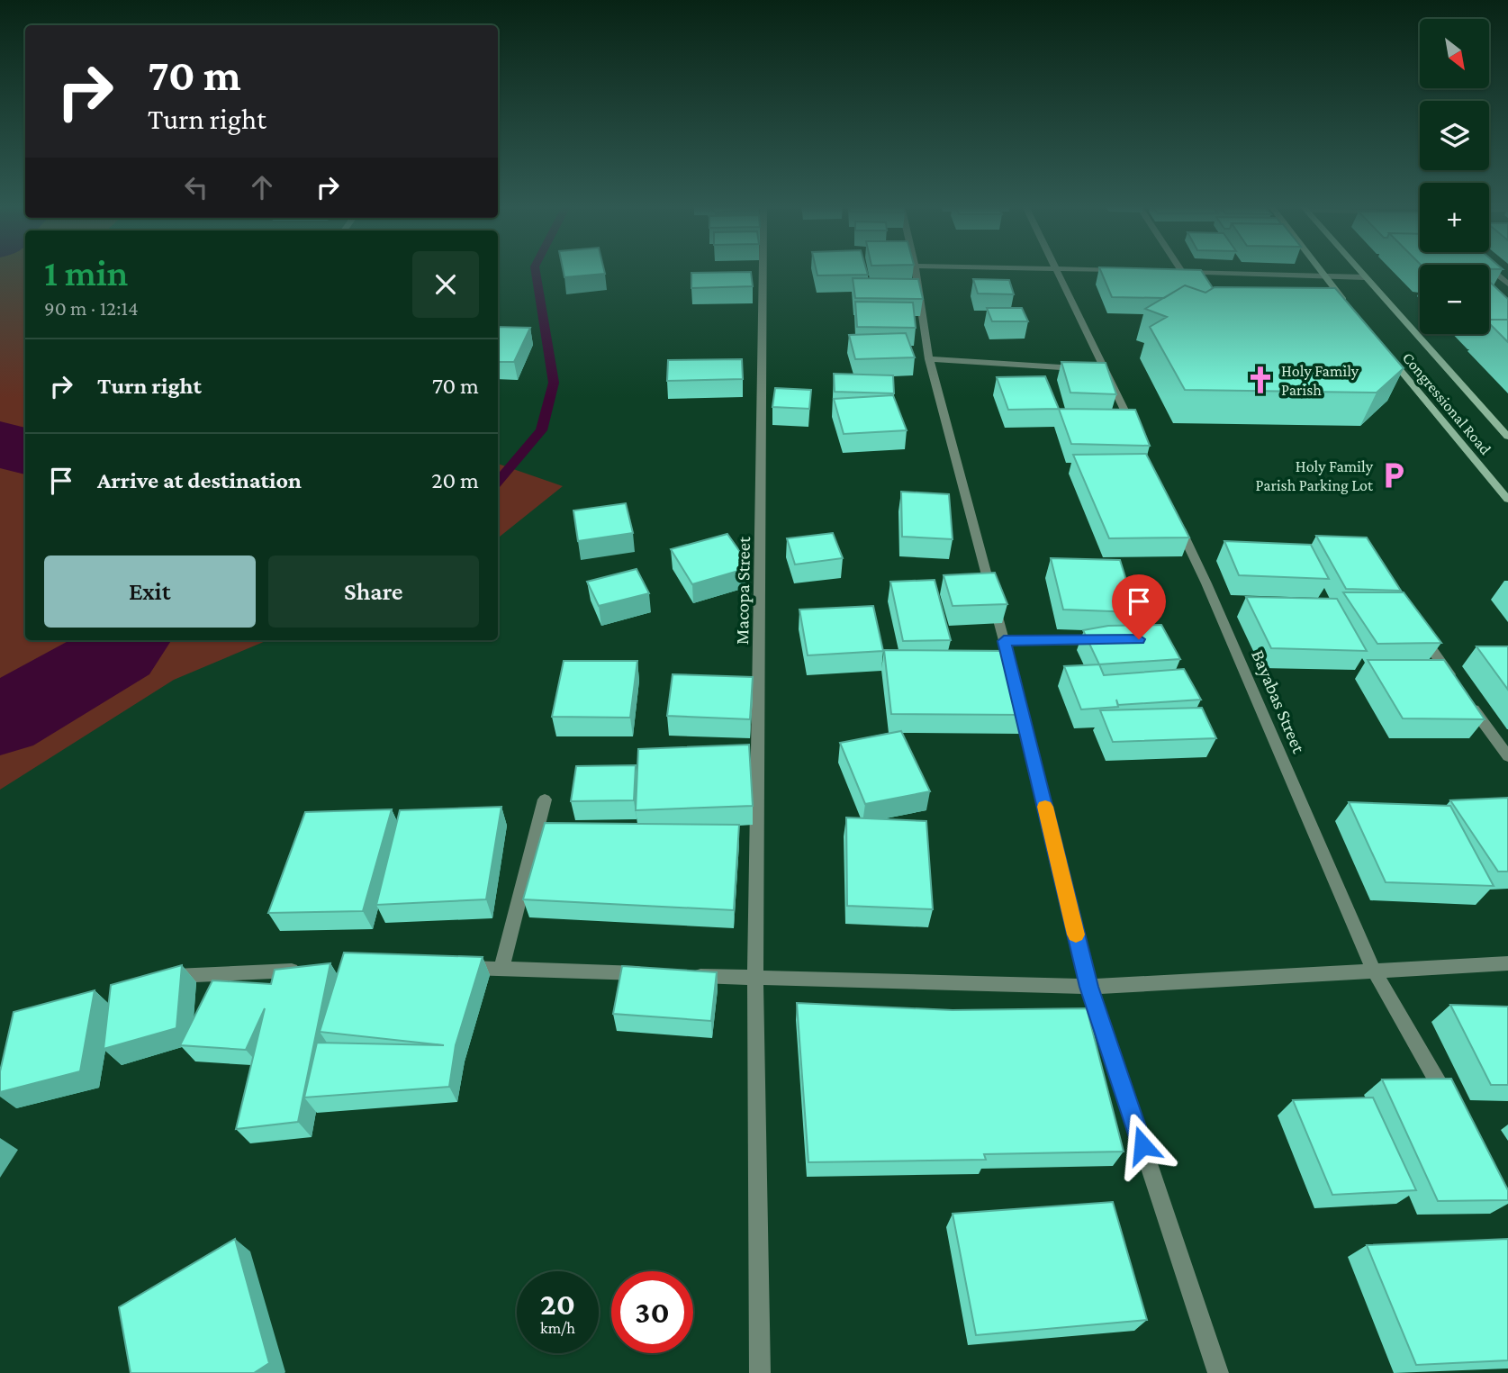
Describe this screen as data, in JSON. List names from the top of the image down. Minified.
{"streets":{"main road":["Congressional Road"],"street":["Macopa Street","Bayabas Street"]},"places":{"church":["Holy Family Parish"],"parking":["Holy Family Parish Parking Lot"]},"north":"bottom right","page":{"map_buttons":["+","−"],"turn":["70 m","Turn right"],"heading":["1 min","90 m · 12:14"],"list":[{"name":"Turn right","value":"70 m"},{"name":"Arrive at destination","value":"20 m"}],"buttons":["Exit","Share"],"speed":"20 km/h","limit":"30"}}
